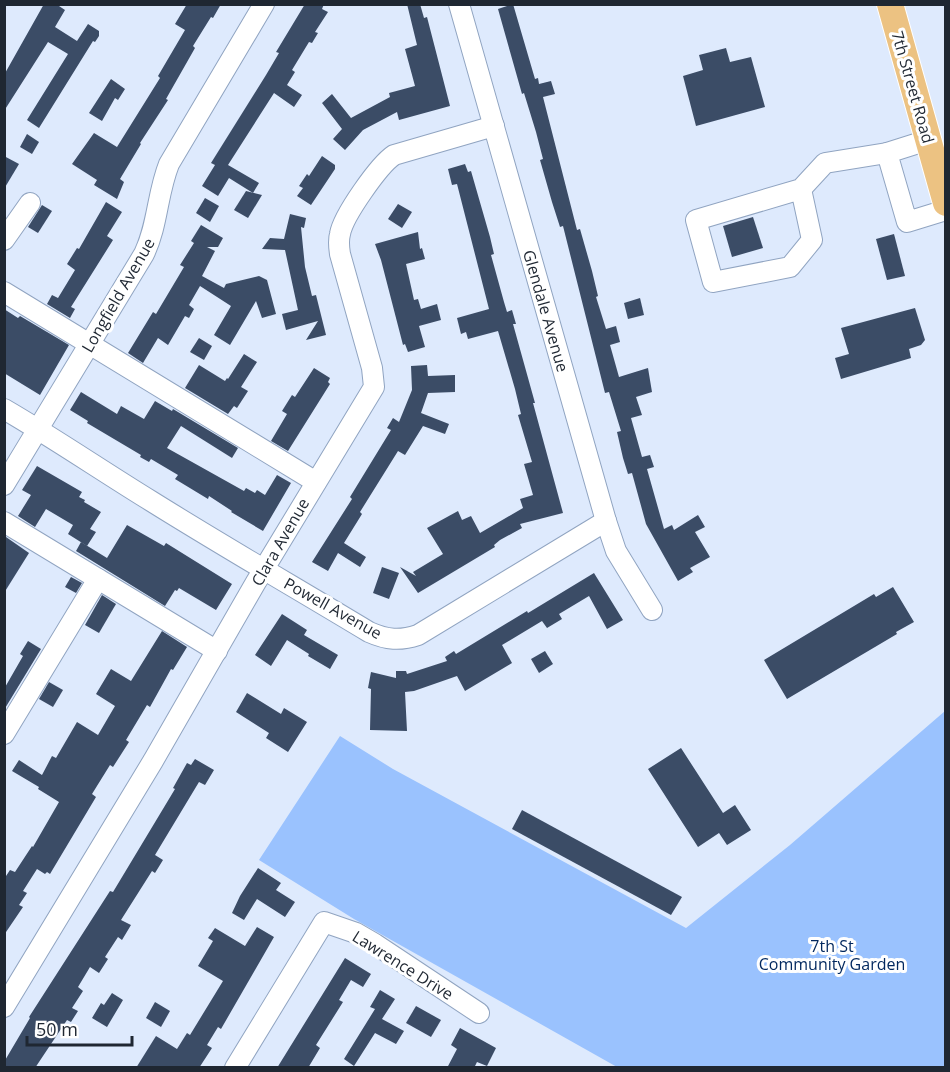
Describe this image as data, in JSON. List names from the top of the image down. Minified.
{"streets":{"main road":["7th Street Road"],"street":["Longfield Avenue","Glendale Avenue","Clara Avenue","Powell Avenue","Lawrence Drive"]},"crossings":[["Longfield Avenue","Powell Avenue"],["Glendale Avenue","Clara Avenue"],["Glendale Avenue","Powell Avenue"],["Clara Avenue","Powell Avenue"]],"parks":["7th St Community Garden"],"scale_bar":"50 m"}
